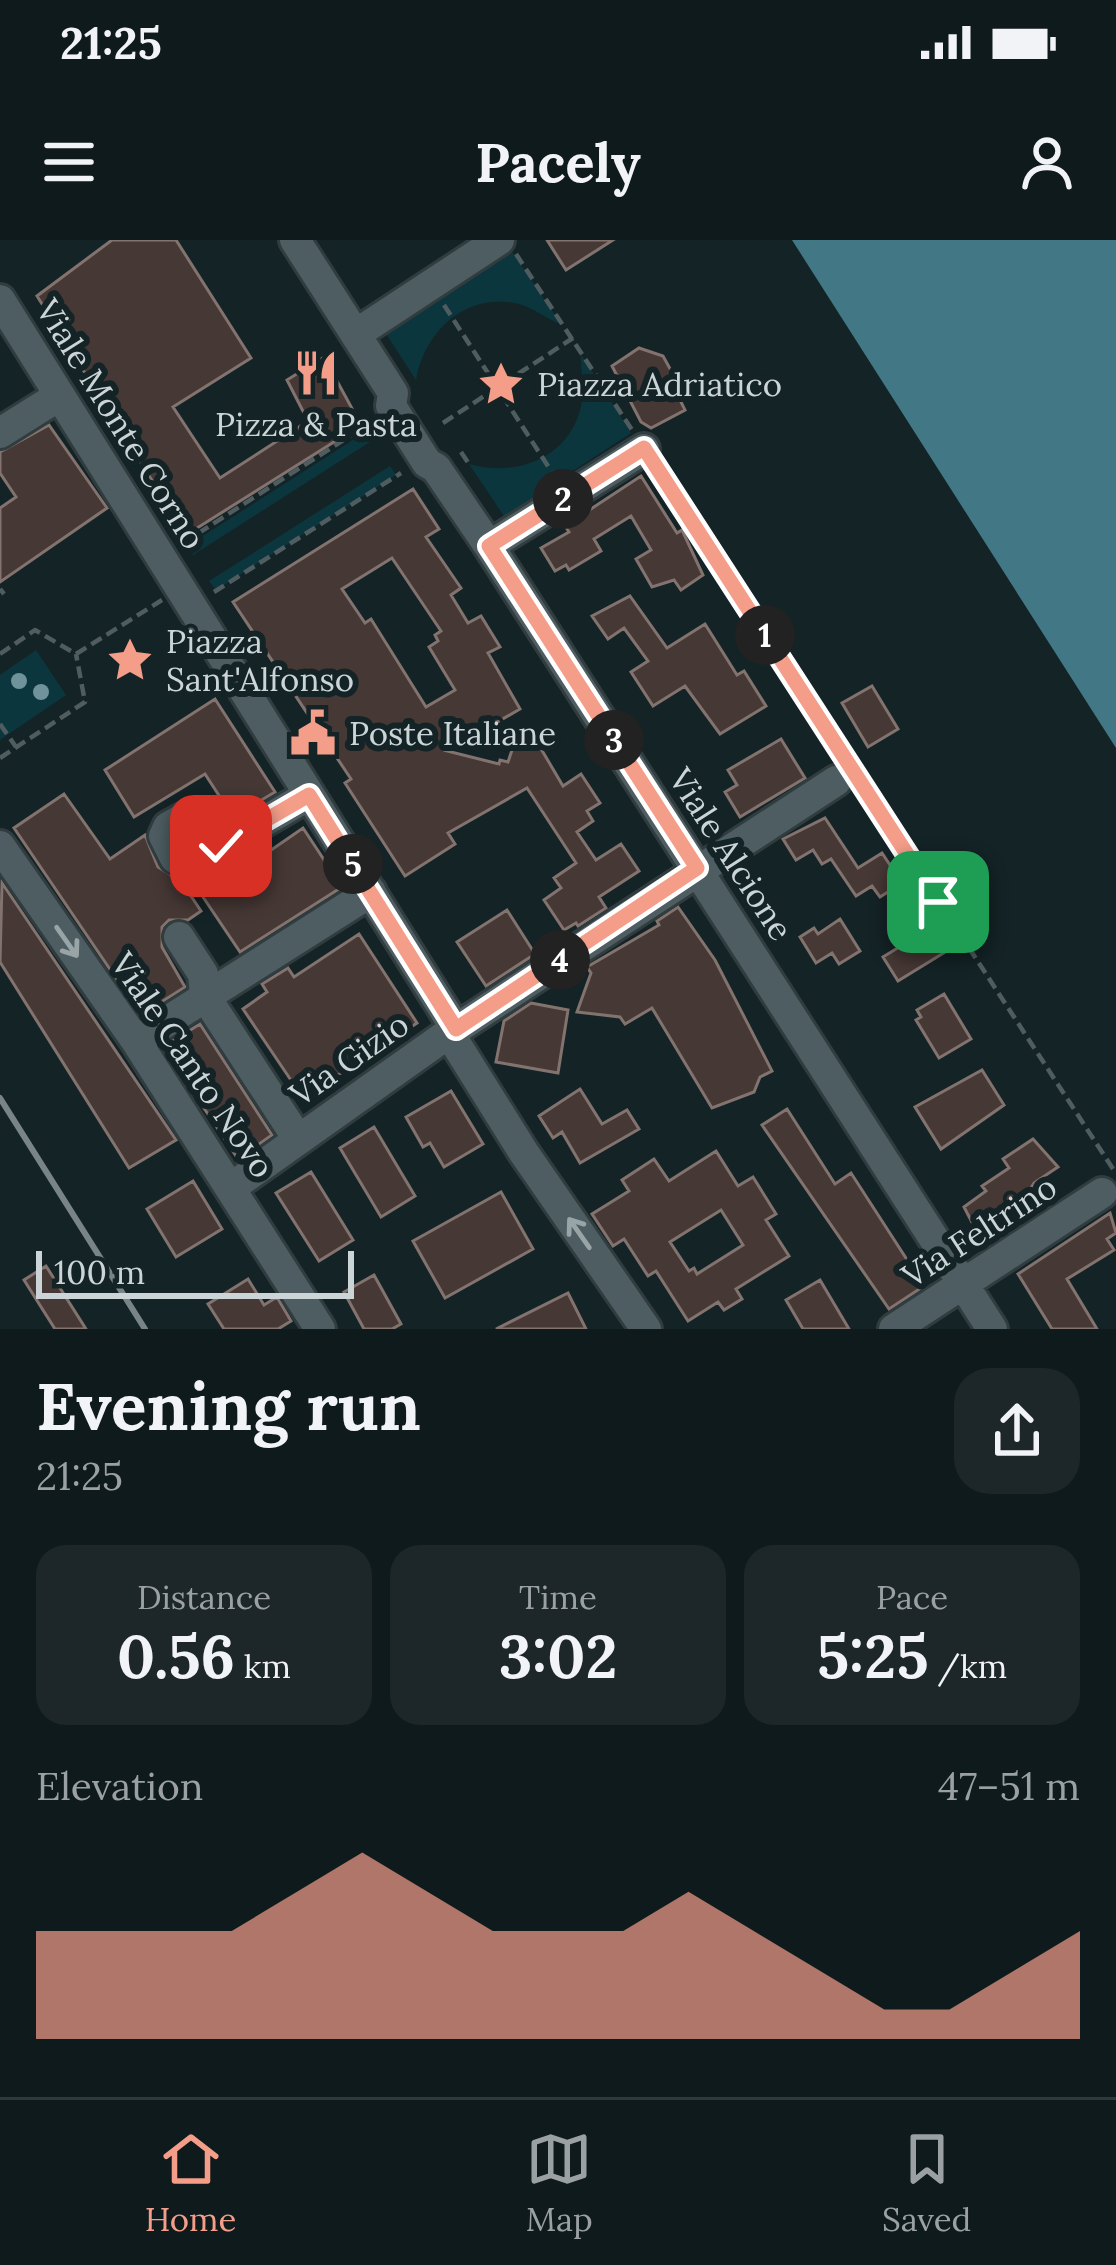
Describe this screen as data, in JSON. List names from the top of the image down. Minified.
{"streets":{"street":["Viale Monte Corno","Viale Alcione","Via Gizio","Viale Canto Novo","Via Feltrino"]},"crossings":[["Viale Monte Corno","Via Gizio"],["Viale Alcione","Via Gizio"],["Viale Alcione","Via Feltrino"],["Via Gizio","Viale Canto Novo"]],"one_way":["Viale Canto Novo"],"places":{"restaurant":["Pizza & Pasta"],"place":["Piazza Adriatico","Piazza Sant'Alfonso"],"public building":["Poste Italiane"]},"scale_bar":"100 m","page":{"status":"21:25","header":"Pacely","pins":["2","1","3","5","4"],"scale":"100 m","heading":["Evening run","21:25"],"stats":[["Distance","0.56 km"],["Time","3:02"],["Pace","5:25 /km"]],"chart":["Elevation","47–51 m"],"tabs":["Home","Map","Saved"]}}
